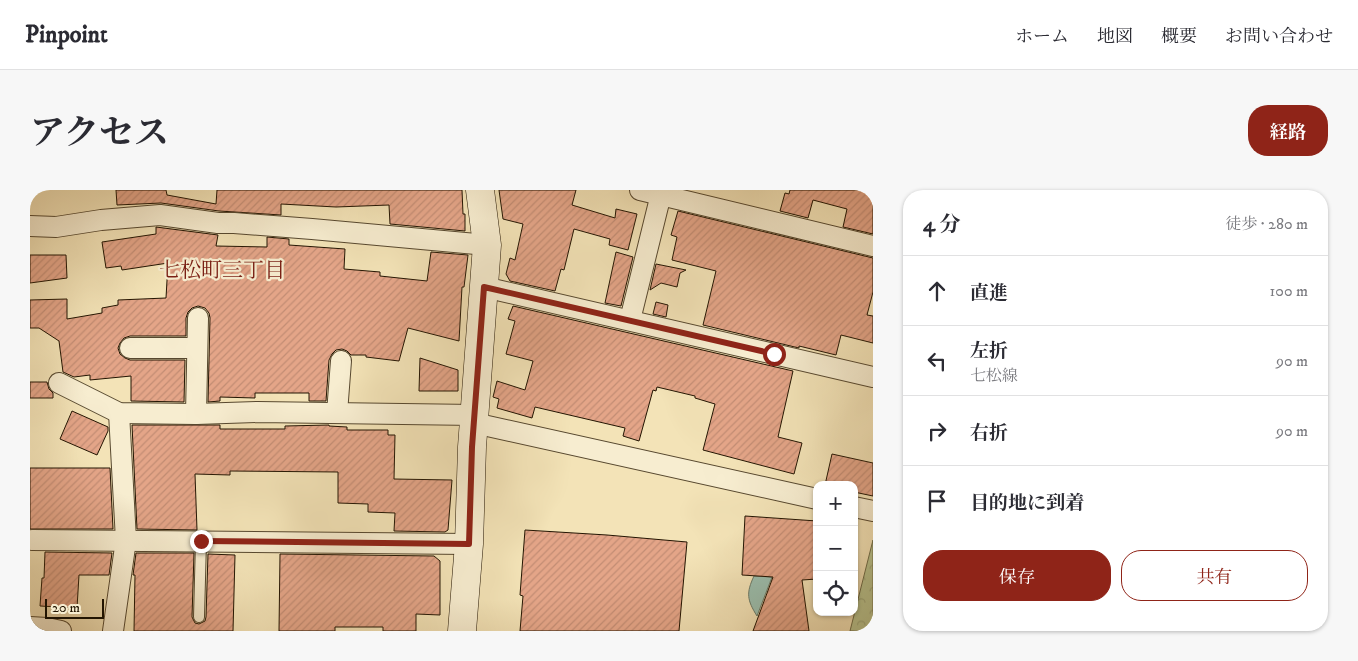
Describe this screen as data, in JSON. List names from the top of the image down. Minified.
{"districts":["七松町三丁目"],"scale_bar":"20 m","page":{"header":"Pinpoint","nav":["ホーム","地図","概要","お問い合わせ"],"title":"アクセス","buttons":["経路",["保存","共有"]],"heading":["4 分","徒歩 · 280 m"],"list":[["直進","100 m"],["左折","七松線","90 m"],["右折","90 m"],"目的地に到着"],"map_buttons":["+","−"],"scale":"20 m"}}
